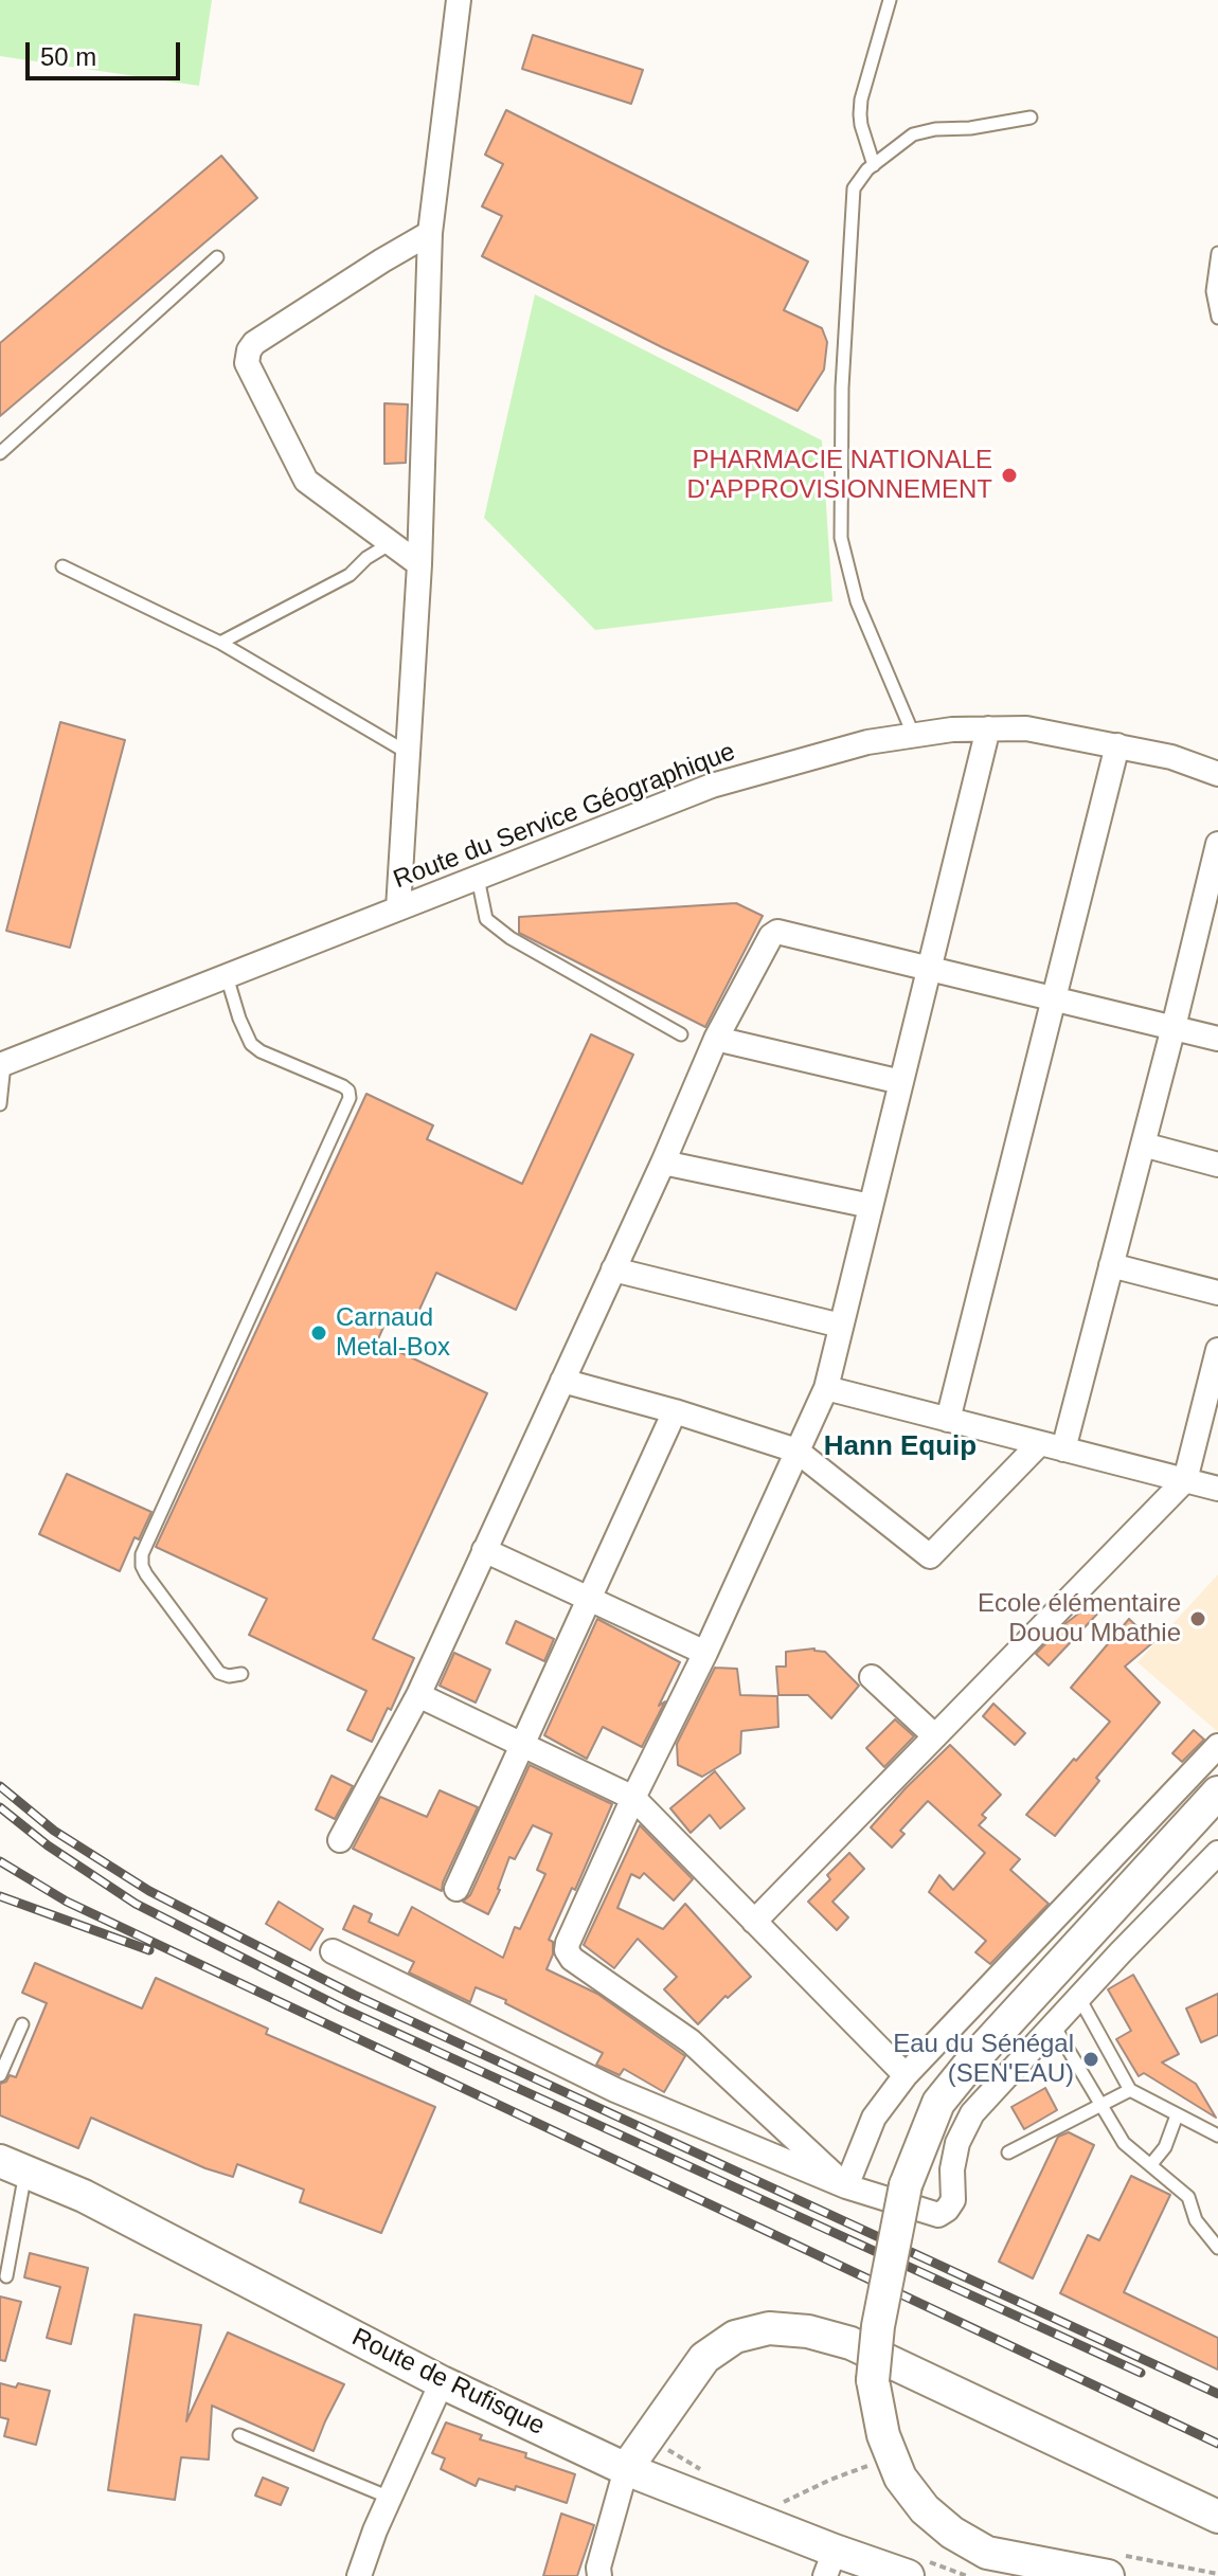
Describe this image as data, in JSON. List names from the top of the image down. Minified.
{"streets":{"main road":["Route de Rufisque"],"street":["Route du Service Géographique"]},"districts":["Hann Equip"],"places":["PHARMACIE NATIONALE D'APPROVISIONNEMENT","Carnaud Metal-Box","Ecole élémentaire Douou Mbathie","Eau du Sénégal (SEN'EAU)"],"scale_bar":"50 m"}
